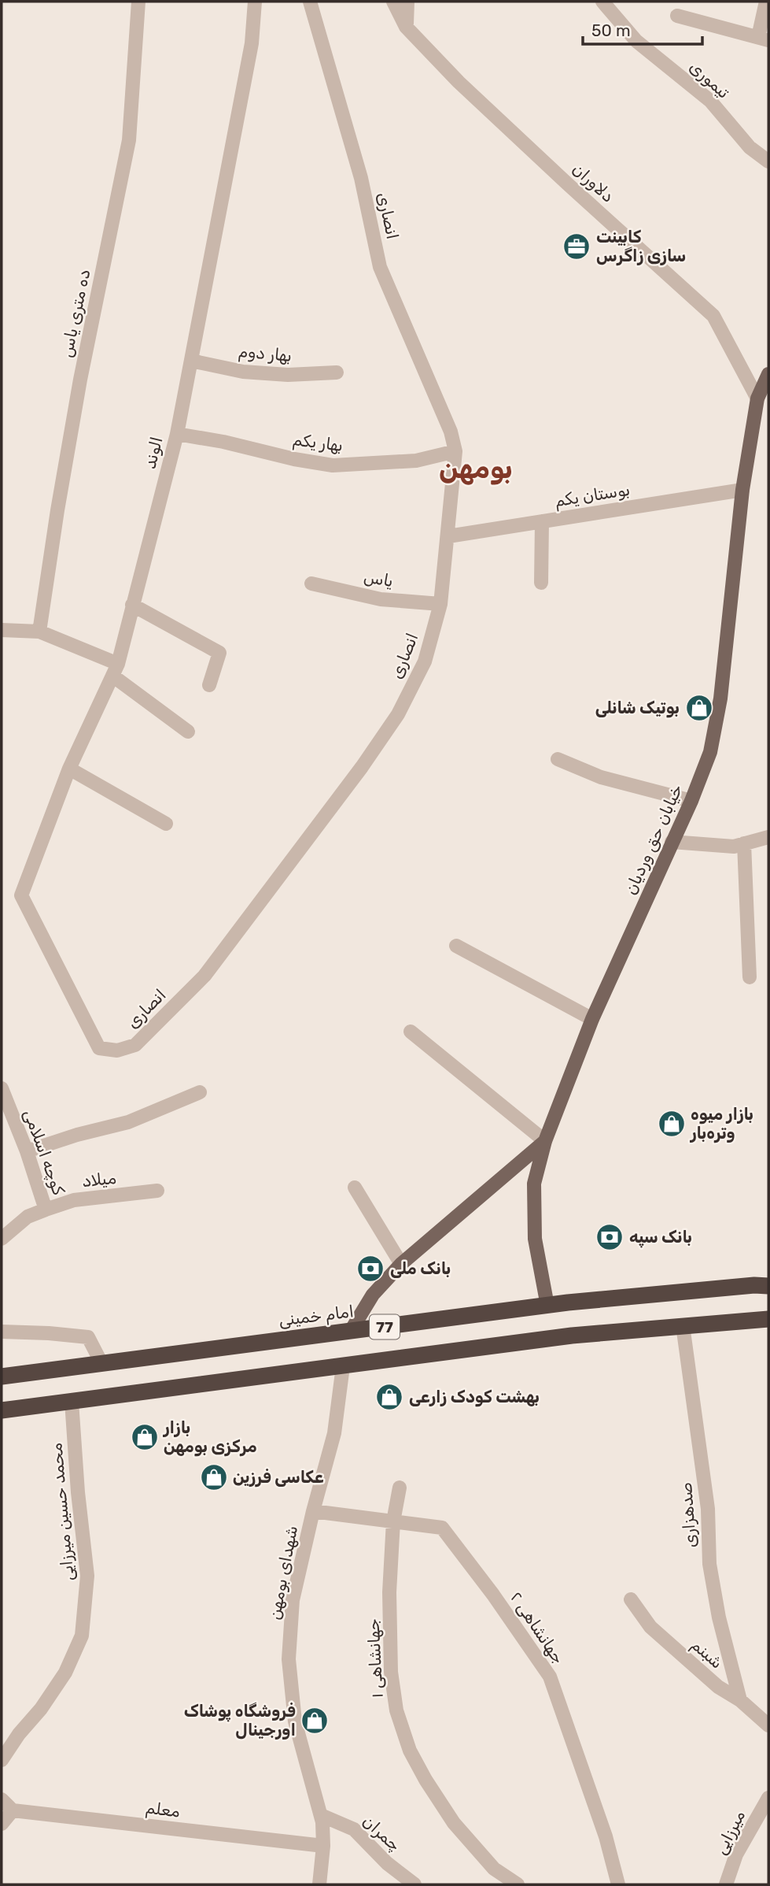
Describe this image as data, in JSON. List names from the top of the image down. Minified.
{"streets":{"highway":["امام خمینی","77"],"main road":["خیابان حق وردیان"],"street":["تیموری","دلاوران","انصاری","ده متری یاس","بهار دوم","بهار یکم","الوند","بوستان یکم","یاس","کوچه اسلامی","میلاد","محمد حسین میرزایی","صدهزاری","شهدای بومهن","جهانشاهی ۲","شبنم","جهانشاهی ۱","معلم","میرزایی","چمران"]},"crossings":[["دلاوران","خیابان حق وردیان"],["انصاری","بهار یکم"],["انصاری","الوند"],["انصاری","بوستان یکم"],["انصاری","یاس"],["بهار دوم","الوند"],["بهار یکم","الوند"],["بوستان یکم","خیابان حق وردیان"],["خیابان حق وردیان","امام خمینی"],["کوچه اسلامی","میلاد"],["77","محمد حسین میرزایی"],["77","صدهزاری"],["77","شهدای بومهن"],["صدهزاری","شبنم"],["شهدای بومهن","جهانشاهی ۲"],["شهدای بومهن","معلم"],["شهدای بومهن","چمران"],["جهانشاهی ۲","جهانشاهی ۱"]],"districts":["بومهن"],"places":{"office":["کابینت سازی زاگرس"],"shop":["بوتیک شانلی","بازار میوه وتره‌بار","بهشت کودک زارعی","بازار مرکزی بومهن","عکاسی فرزین","فروشگاه پوشاک اورجینال"],"bank":["بانک سپه","بانک ملی"]},"scale_bar":"50 m"}
